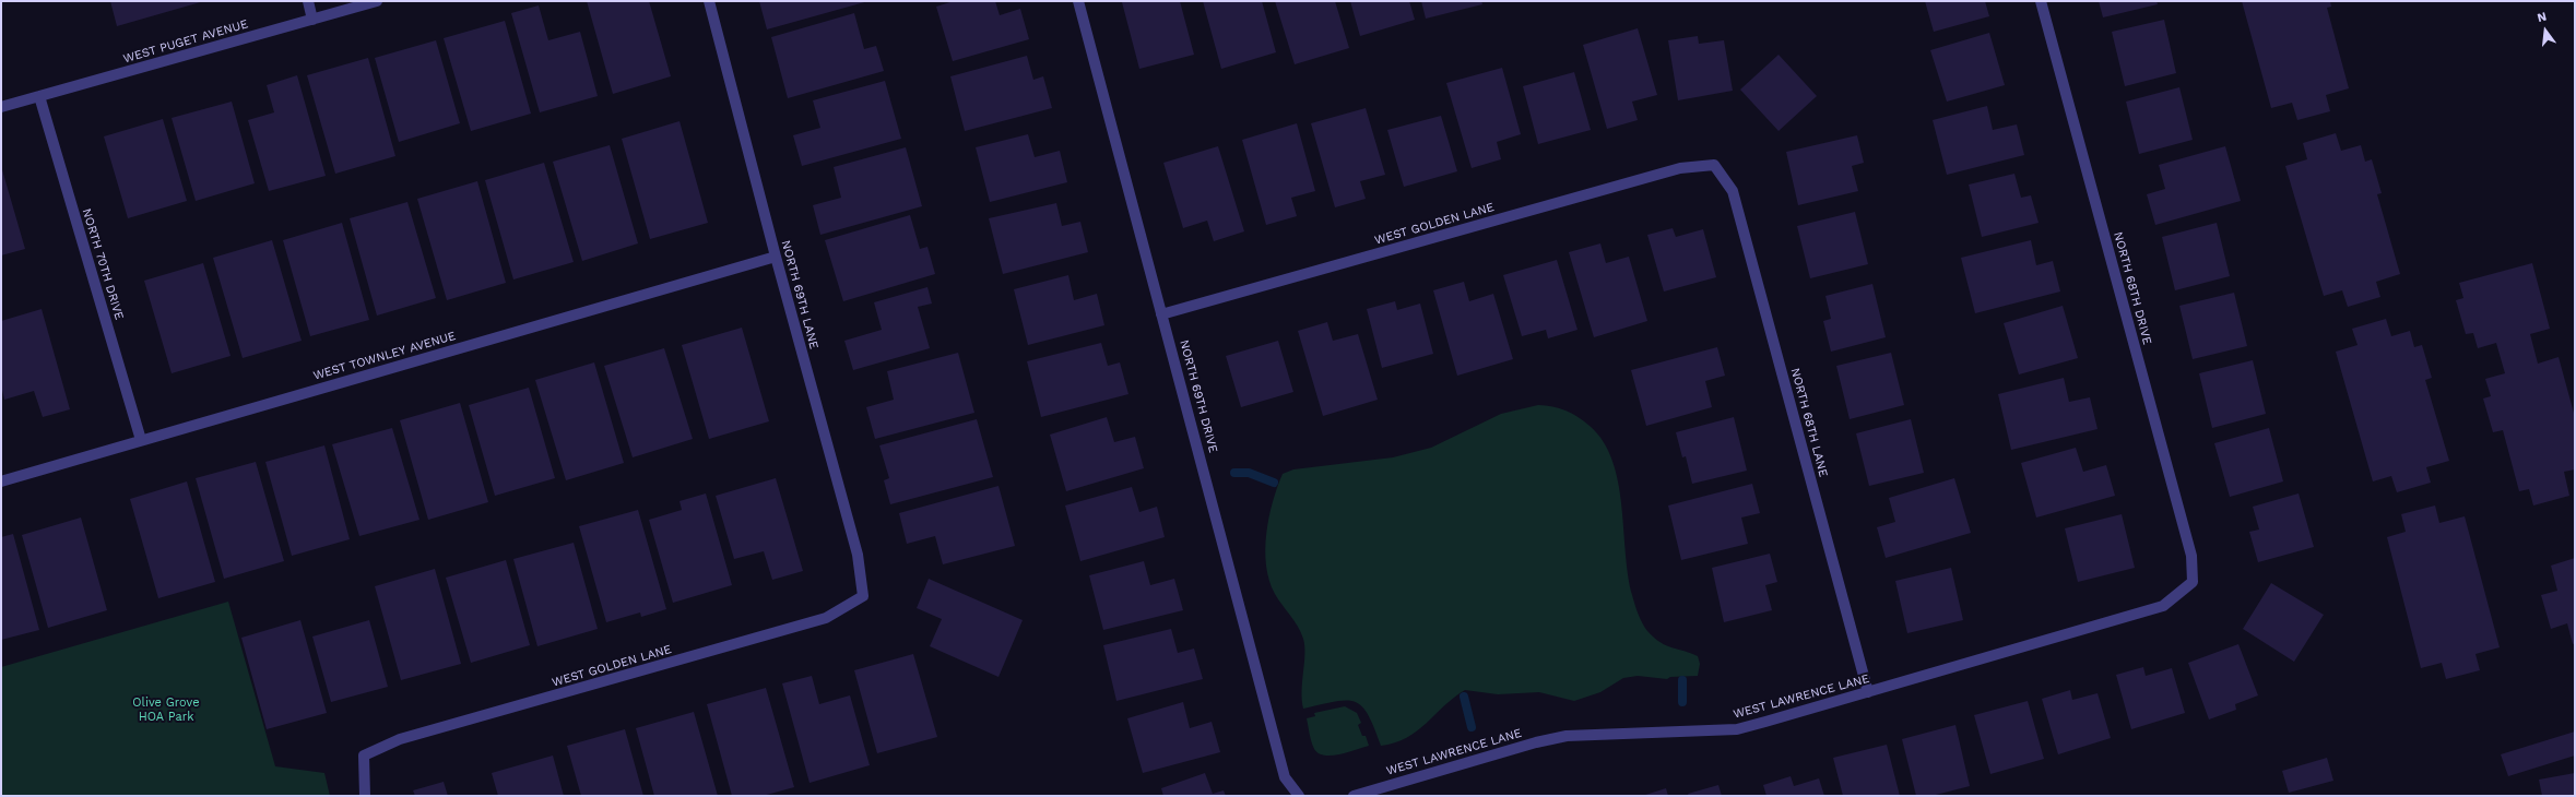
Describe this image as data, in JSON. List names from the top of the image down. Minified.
{"streets":{"street":["WEST PUGET AVENUE","WEST GOLDEN LANE","NORTH 70TH DRIVE","NORTH 68TH DRIVE","NORTH 69TH LANE","WEST TOWNLEY AVENUE","NORTH 69TH DRIVE","NORTH 68TH LANE","WEST LAWRENCE LANE"]},"crossings":[["WEST PUGET AVENUE","NORTH 70TH DRIVE"],["WEST GOLDEN LANE","NORTH 69TH LANE"],["WEST GOLDEN LANE","NORTH 69TH DRIVE"],["WEST GOLDEN LANE","NORTH 68TH LANE"],["NORTH 70TH DRIVE","WEST TOWNLEY AVENUE"],["NORTH 68TH DRIVE","WEST LAWRENCE LANE"],["NORTH 69TH LANE","WEST TOWNLEY AVENUE"],["NORTH 68TH LANE","WEST LAWRENCE LANE"]],"parks":["Olive Grove HOA Park"],"north":"top"}
